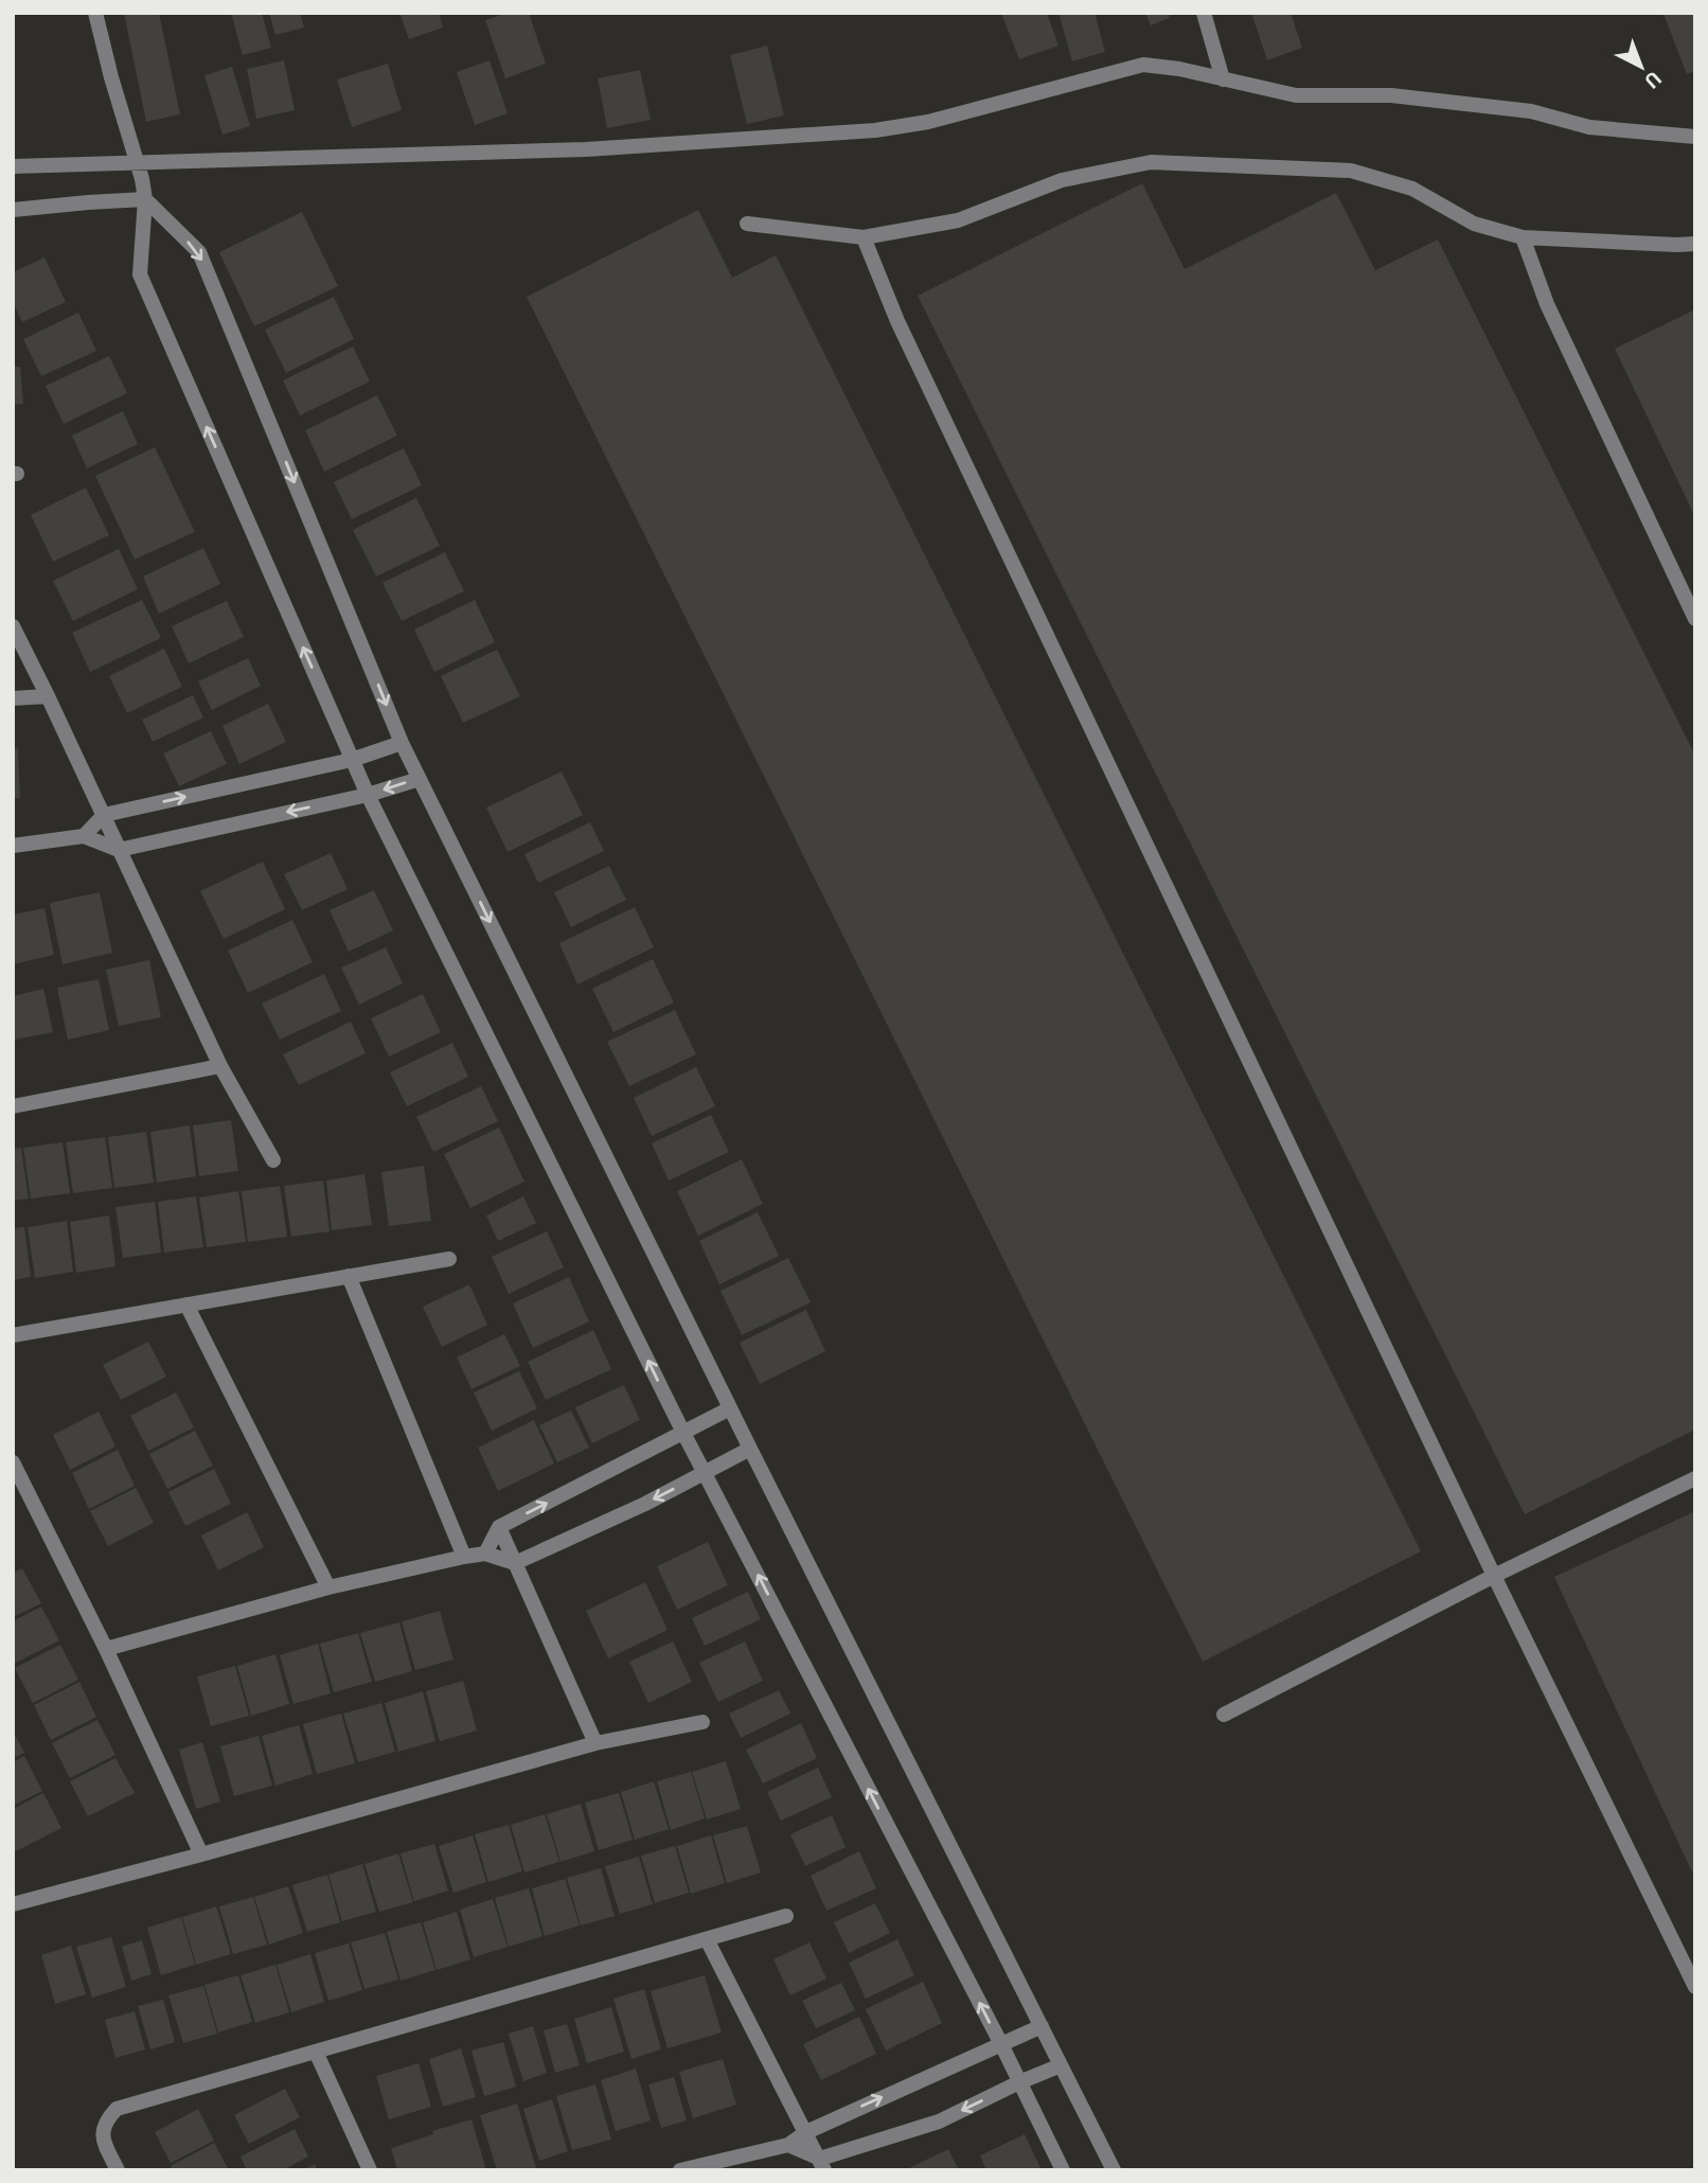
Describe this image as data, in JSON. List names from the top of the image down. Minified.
{"north":"bottom right"}
